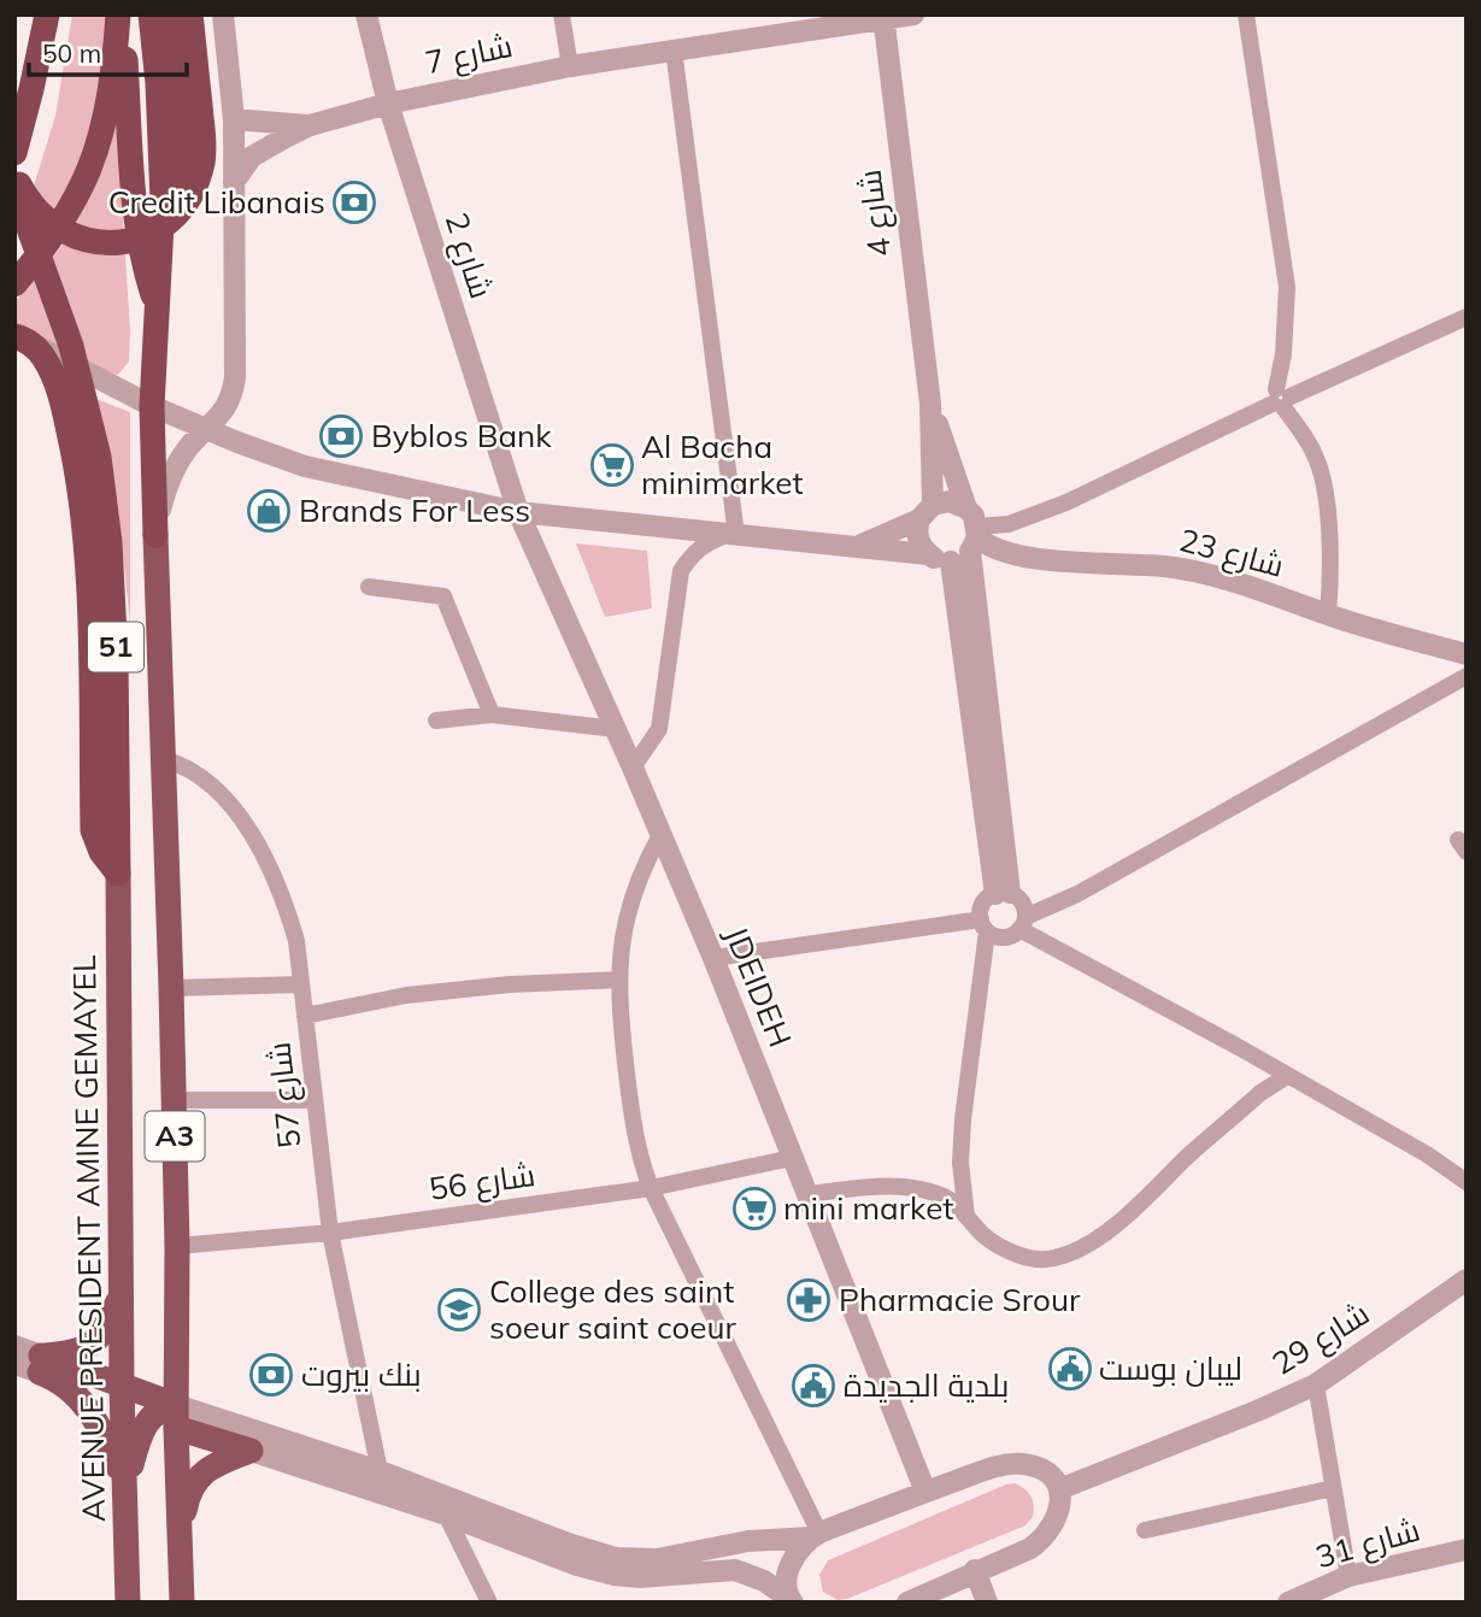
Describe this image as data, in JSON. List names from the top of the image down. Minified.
{"streets":{"highway":["51","A3","AVENUE PRESIDENT AMINE GEMAYEL"],"street":["شارع 7","شارع 4","شارع 2","شارع 23","JDEIDEH","شارع 57","شارع 56","شارع 29","شارع 31"]},"crossings":[["شارع 7","شارع 4"],["شارع 7","شارع 2"],["شارع 4","شارع 23"],["شارع 2","JDEIDEH"],["51","AVENUE PRESIDENT AMINE GEMAYEL"],["JDEIDEH","شارع 56"],["شارع 57","A3"],["شارع 57","شارع 56"],["A3","شارع 56"]],"places":{"bank":["Credit Libanais","Byblos Bank","بنك بيروت"],"supermarket":["Al Bacha minimarket","mini market"],"shop":["Brands For Less"],"pharmacy":["Pharmacie Srour"],"school or university":["College des saint soeur saint coeur"],"public building":["ليبان بوست","بلدية الجديدة"]},"scale_bar":"50 m"}
